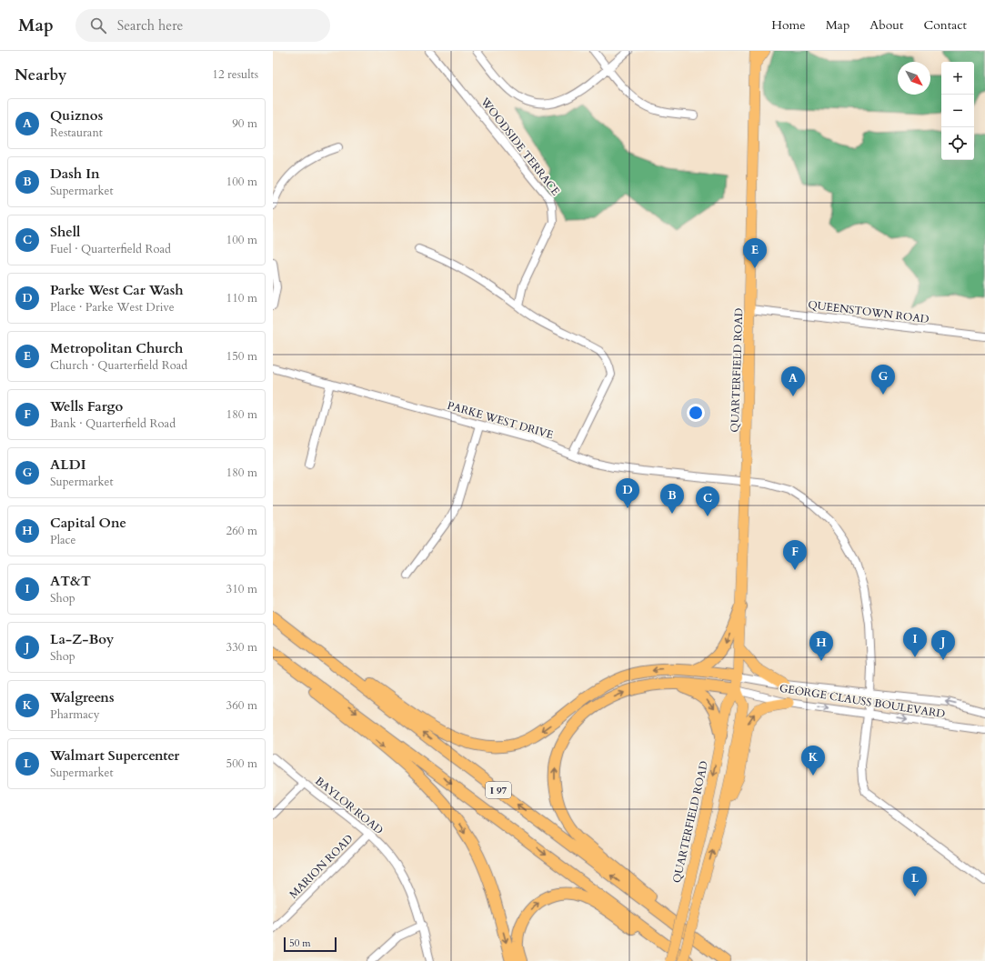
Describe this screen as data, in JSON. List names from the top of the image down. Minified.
{"streets":{"highway":["I 97"],"main road":["QUARTERFIELD ROAD"],"street":["WOODSIDE TERRACE","QUEENSTOWN ROAD","PARKE WEST DRIVE","GEORGE CLAUSS BOULEVARD","BAYLOR ROAD","MARION ROAD"]},"crossings":[["QUEENSTOWN ROAD","QUARTERFIELD ROAD"],["QUARTERFIELD ROAD","PARKE WEST DRIVE"],["QUARTERFIELD ROAD","GEORGE CLAUSS BOULEVARD"],["PARKE WEST DRIVE","GEORGE CLAUSS BOULEVARD"],["BAYLOR ROAD","MARION ROAD"]],"scale_bar":"50 m","north":"bottom right","page":{"header":"Map","search":"Search here","nav":["Home","Map","About","Contact"],"heading":["Nearby","12 results"],"map_buttons":["+","−"],"list":[{"mark":"A","name":"Quiznos","note":"Restaurant","value":"90 m"},{"mark":"B","name":"Dash In","note":"Supermarket","value":"100 m"},{"mark":"C","name":"Shell","note":"Fuel · Quarterfield Road","value":"100 m"},{"mark":"D","name":"Parke West Car Wash","note":"Place · Parke West Drive","value":"110 m"},{"mark":"E","name":"Metropolitan Church","note":"Church · Quarterfield Road","value":"150 m"},{"mark":"F","name":"Wells Fargo","note":"Bank · Quarterfield Road","value":"180 m"},{"mark":"G","name":"ALDI","note":"Supermarket","value":"180 m"},{"mark":"H","name":"Capital One","note":"Place","value":"260 m"},{"mark":"I","name":"AT&T","note":"Shop","value":"310 m"},{"mark":"J","name":"La-Z-Boy","note":"Shop","value":"330 m"},{"mark":"K","name":"Walgreens","note":"Pharmacy","value":"360 m"},{"mark":"L","name":"Walmart Supercenter","note":"Supermarket","value":"500 m"}],"pins":["E","G","A","D","B","C","F","I","J","H","K","L"],"scale":"50 m"}}
